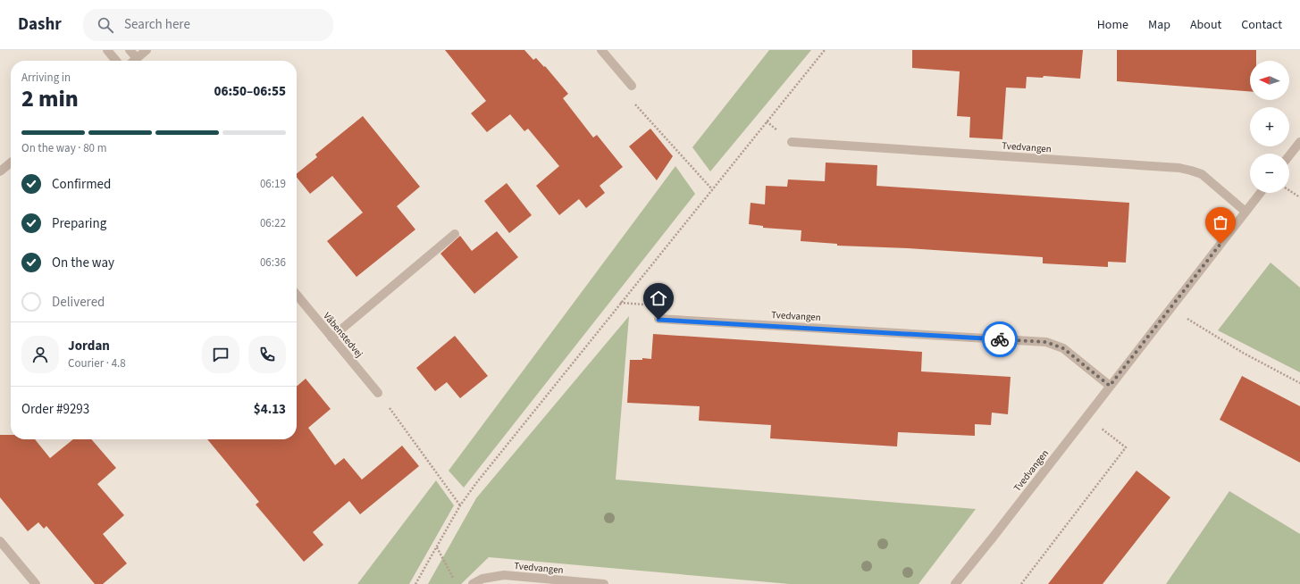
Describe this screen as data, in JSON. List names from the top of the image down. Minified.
{"streets":{"street":["Tvedvangen","Våbenstedvej"]},"north":"left","page":{"header":"Dashr","search":"Search here","nav":["Home","Map","About","Contact"],"map_buttons":["+","−"],"heading":["2 min","Arriving in","06:50–06:55"],"panel":["Jordan","Courier · 4.8","Order #9293","$4.13"],"bar":"On the way · 80 m","list":[["Confirmed","06:19"],["Preparing","06:22"],["On the way","06:36"],"Delivered"]}}
